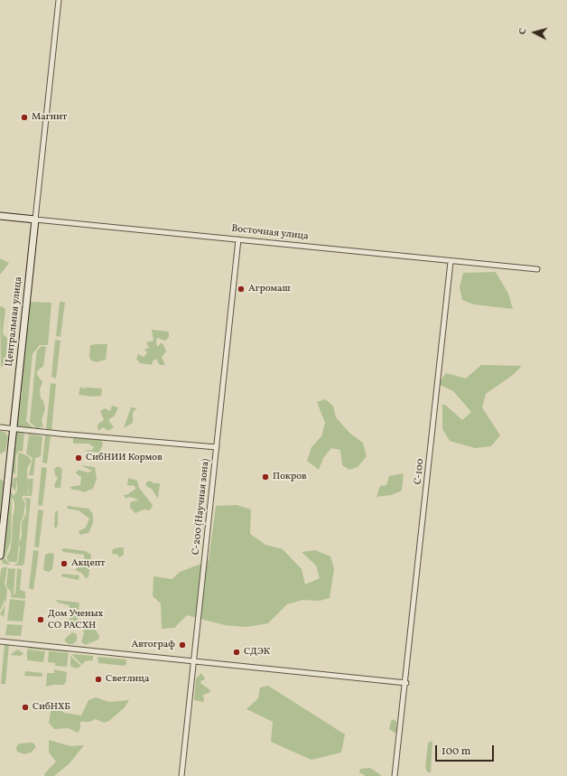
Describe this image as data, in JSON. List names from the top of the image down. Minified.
{"streets":{"main road":["Восточная улица","Центральная улица"],"street":["С-100","С-200 (Научная зона)"]},"crossings":[["Восточная улица","Центральная улица"],["Восточная улица","С-100"],["Восточная улица","С-200 (Научная зона)"]],"places":["Магнит","Агромаш","СибНИИ Кормов","Покров","Акцепт","Дом Ученых СО РАСХН","Автограф","СДЭК","Светлица","СибНХБ"],"scale_bar":"100 m","north":"left"}
